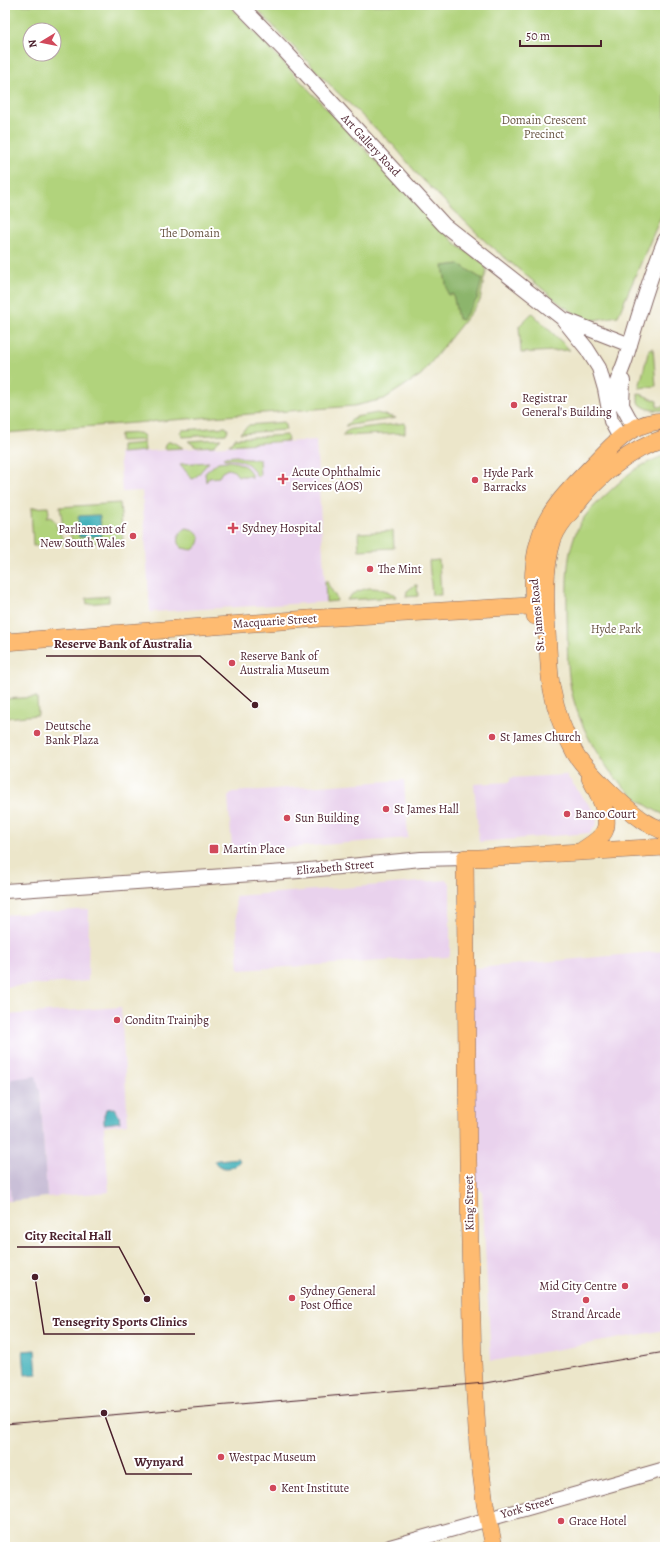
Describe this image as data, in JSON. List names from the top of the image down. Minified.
{"streets":{"main road":["St. James Road","Macquarie Street","Elizabeth Street","King Street"],"street":["Art Gallery Road","York Street"]},"crossings":[["St. James Road","Macquarie Street"],["Elizabeth Street","King Street"],["King Street","York Street"]],"parks":["Domain Crescent Precinct","The Domain","Hyde Park"],"places":{"other":["Registrar General's Building","Hyde Park Barracks","Parliament of New South Wales","The Mint","Reserve Bank of Australia Museum","Reserve Bank of Australia","Deutsche Bank Plaza","St James Church","St James Hall","Banco Court","Sun Building","Conditn Trainjbg","Tensegrity Sports Clinics","Mid City Centre","Sydney General Post Office","City Recital Hall","Strand Arcade","Wynyard","Westpac Museum","Kent Institute","Grace Hotel"],"health":["Acute Ophthalmic Services (AOS)","Sydney Hospital"],"transit":["Martin Place"]},"scale_bar":"50 m","north":"left"}
